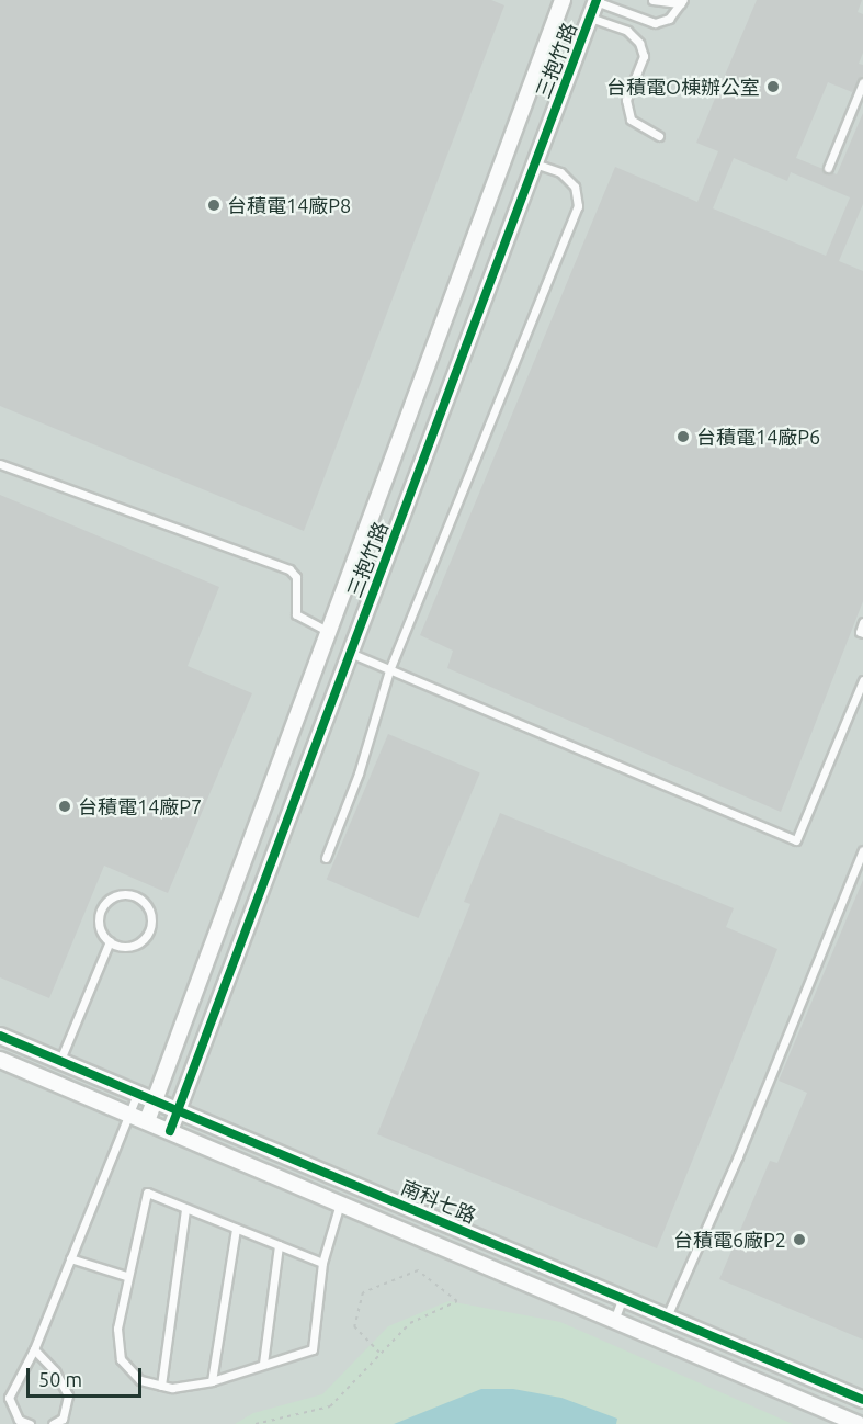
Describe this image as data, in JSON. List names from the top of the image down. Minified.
{"streets":{"street":["三抱竹路","南科七路"]},"crossings":[["三抱竹路","南科七路"]],"places":["台積電O棟辦公室","台積電14廠P8","台積電14廠P6","台積電14廠P7","台積電6廠P2"],"scale_bar":"50 m"}
